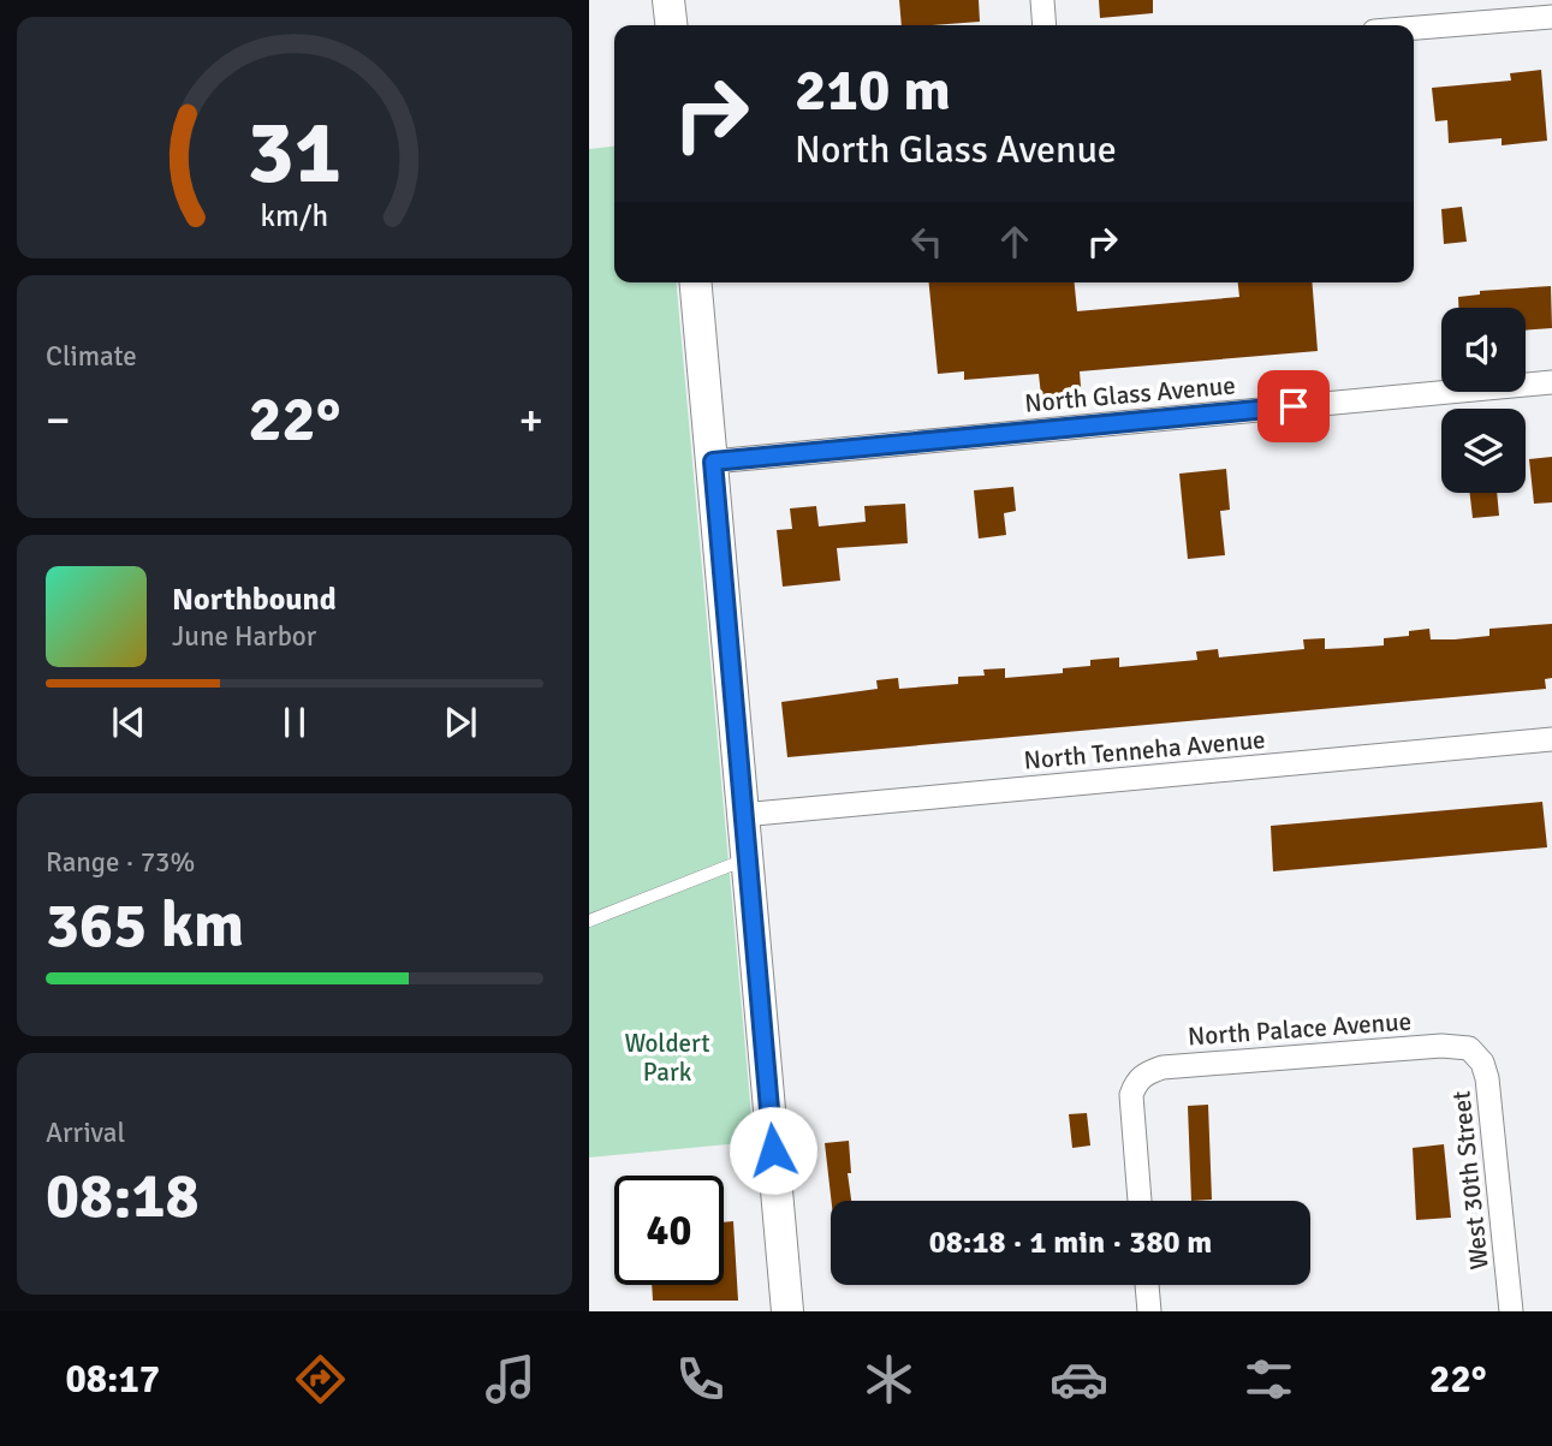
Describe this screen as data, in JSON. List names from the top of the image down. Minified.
{"streets":{"street":["North Glass Avenue","North Tenneha Avenue","North Palace Avenue","West 30th Street"]},"crossings":[["North Palace Avenue","West 30th Street"]],"parks":["Woldert Park"],"page":{"turn":["210 m","North Glass Avenue"],"tile":["Climate",["Range · 73%","365 km"],["Arrival","08:18"]],"heat":["−","22°","+"],"song":["Northbound","June Harbor"],"limit":"40","trip":"08:18 · 1 min · 380 m","tabs":["08:17","22°"],"gauge":["31","km/h"]}}
